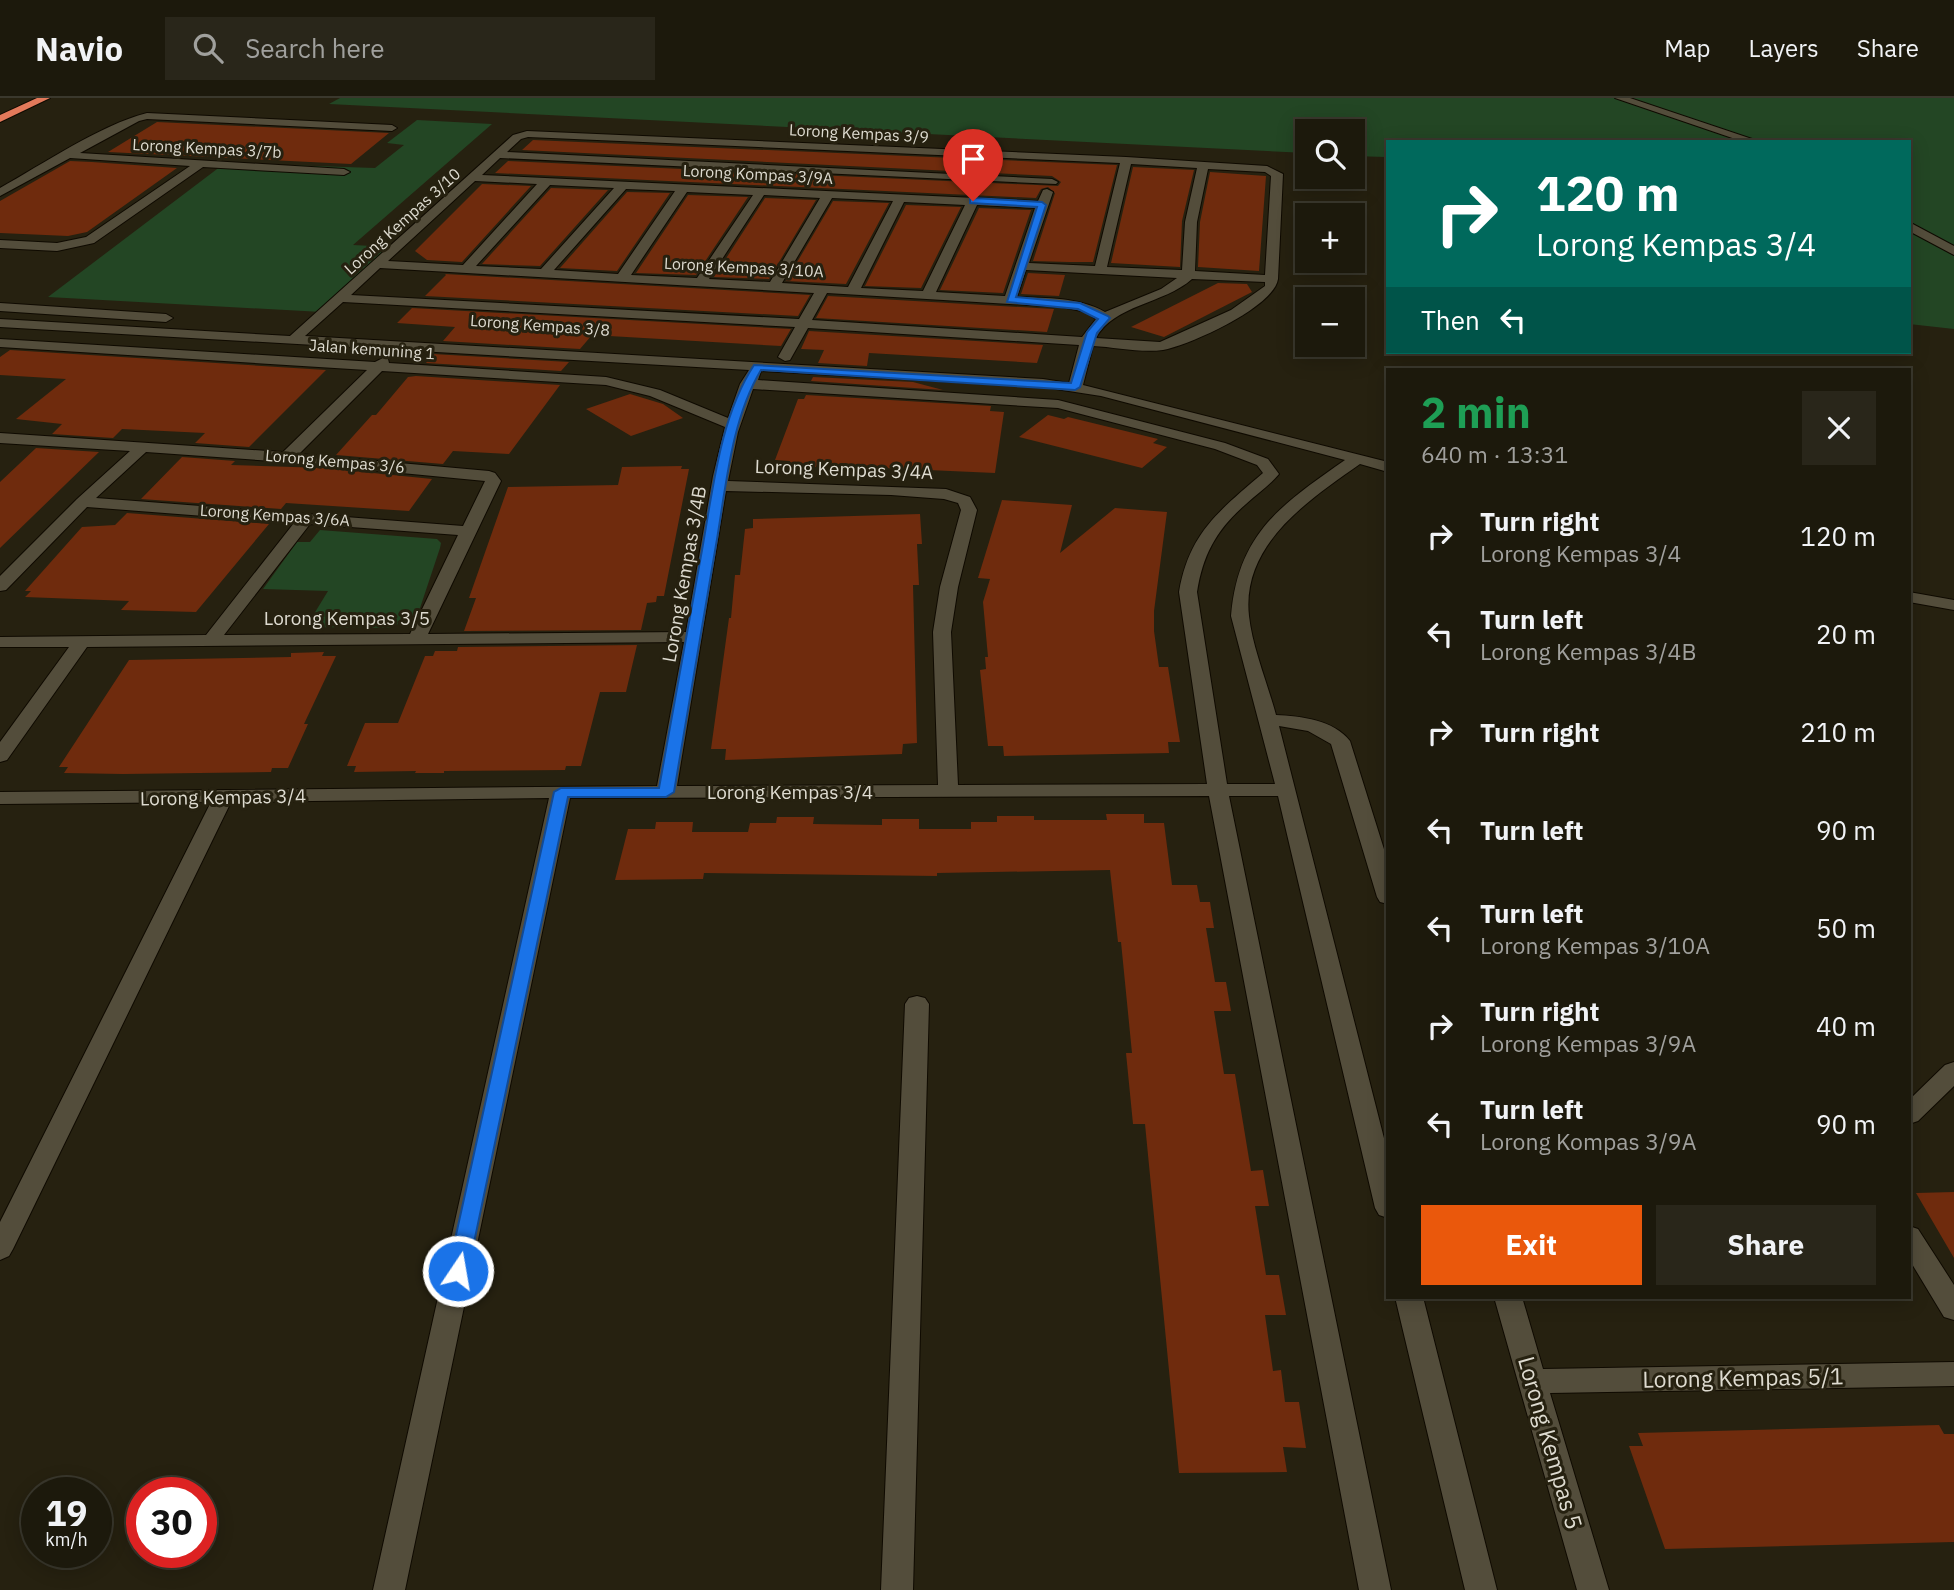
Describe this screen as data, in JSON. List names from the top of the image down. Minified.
{"streets":{"street":["Lorong Kempas 3/9","Lorong Kempas 3/7b","Lorong Kompas 3/9A","Lorong Kempas 3/10","Lorong Kempas 3/10A","Lorong Kempas 3/8","Jalan kemuning 1","Lorong Kempas 3/6","Lorong Kempas 3/4A","Lorong Kempas 3/6A","Lorong Kempas 3/4B","Lorong Kempas 3/5","Lorong Kempas 3/4","Lorong Kempas 5/1","Lorong Kempas 5"]},"crossings":[["Lorong Kempas 3/9","Lorong Kempas 3/10"],["Lorong Kompas 3/9A","Lorong Kempas 3/10"],["Lorong Kempas 3/10","Lorong Kempas 3/10A"],["Lorong Kempas 3/10","Lorong Kempas 3/8"],["Jalan kemuning 1","Lorong Kempas 3/4B"],["Lorong Kempas 3/6","Lorong Kempas 3/6A"],["Lorong Kempas 3/6","Lorong Kempas 3/5"],["Lorong Kempas 3/4A","Lorong Kempas 3/4B"],["Lorong Kempas 3/4A","Lorong Kempas 3/4"],["Lorong Kempas 3/4B","Lorong Kempas 3/5"],["Lorong Kempas 3/4B","Lorong Kempas 3/4"],["Lorong Kempas 5/1","Lorong Kempas 5"]],"page":{"header":"Navio","search":"Search here","nav":["Map","Layers","Share"],"map_buttons":["+","−"],"turn":["120 m","Lorong Kempas 3/4"],"then":"Then","heading":["2 min","640 m · 13:31"],"list":[{"name":"Turn right","note":"Lorong Kempas 3/4","value":"120 m"},{"name":"Turn left","note":"Lorong Kempas 3/4B","value":"20 m"},{"name":"Turn right","value":"210 m"},{"name":"Turn left","value":"90 m"},{"name":"Turn left","note":"Lorong Kempas 3/10A","value":"50 m"},{"name":"Turn right","note":"Lorong Kempas 3/9A","value":"40 m"},{"name":"Turn left","note":"Lorong Kompas 3/9A","value":"90 m"}],"buttons":["Exit","Share"],"speed":"19 km/h","limit":"30"}}
